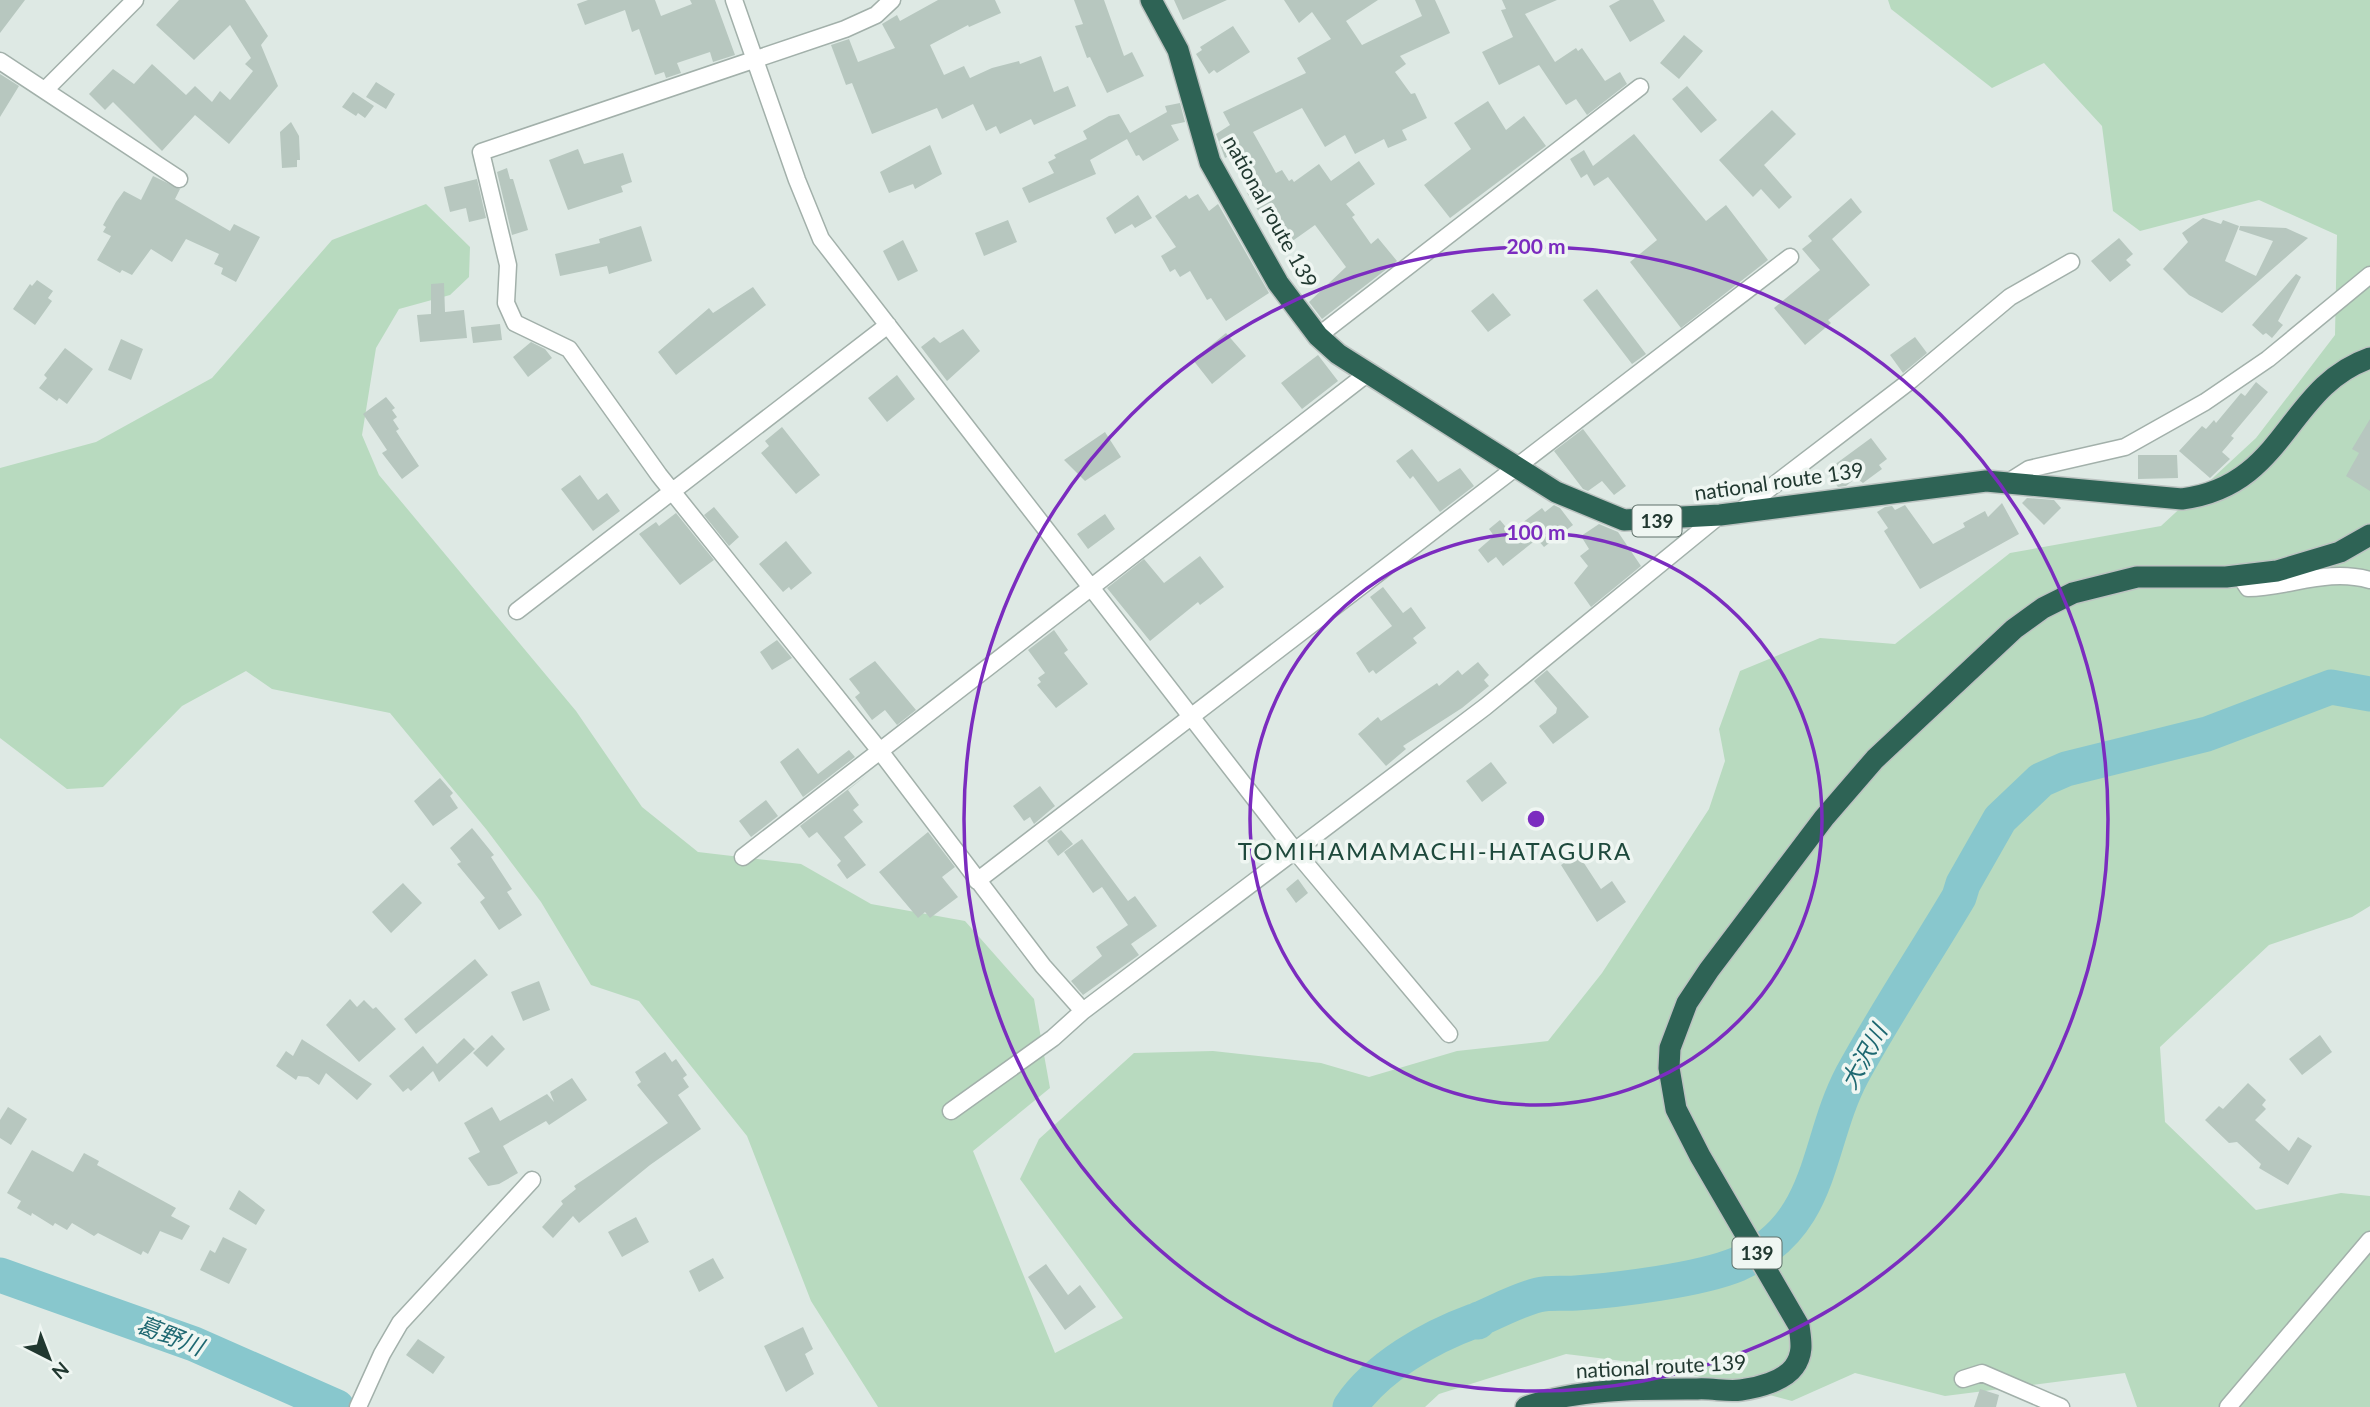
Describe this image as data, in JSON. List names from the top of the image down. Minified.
{"streets":{"highway":["national route 139","139"]},"crossings":[["national route 139","139"]],"districts":["TOMIHAMAMACHI-HATAGURA"],"water":["大沢川","葛野川"],"north":"bottom right","rings":["200 m","100 m"]}
